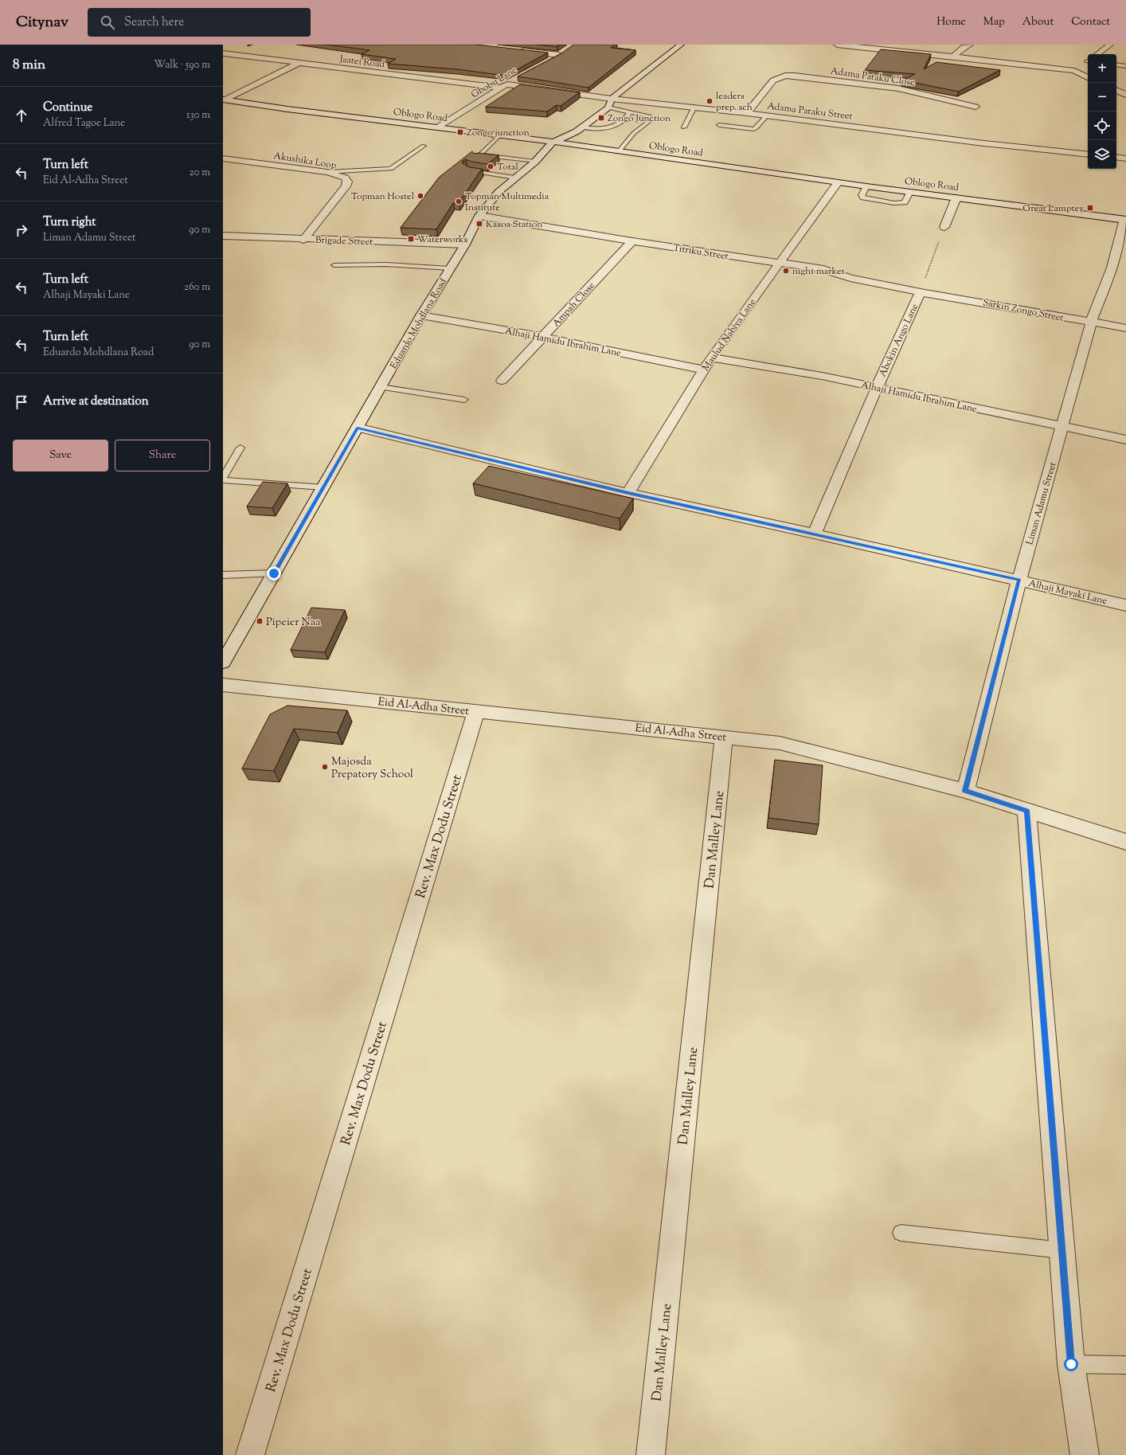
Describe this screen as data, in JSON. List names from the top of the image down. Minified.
{"streets":{"street":["Jaatei Road","Adama Pataku Close","Gbobu Lane","Adama Pataku Street","Oblogo Road","Akushika Loop","Brigade Street","Titriku Street","Ampah Close","Sarkin Zongo Street","Eduardo Mohdlana Road","Maulud Nabiya Lane","Abokin Ango Lane","Alhaji Hamidu Ibrahim Lane","Liman Adamu Street","Alhaji Mayaki Lane","Eid Al-Adha Street","Rev. Max Dodu Street","Dan Malley Lane"]},"crossings":[["Jaatei Road","Gbobu Lane"],["Adama Pataku Close","Adama Pataku Street"],["Gbobu Lane","Adama Pataku Street"],["Gbobu Lane","Oblogo Road"],["Oblogo Road","Eduardo Mohdlana Road"],["Oblogo Road","Maulud Nabiya Lane"],["Oblogo Road","Liman Adamu Street"],["Akushika Loop","Brigade Street"],["Brigade Street","Eduardo Mohdlana Road"],["Titriku Street","Ampah Close"],["Titriku Street","Sarkin Zongo Street"],["Titriku Street","Eduardo Mohdlana Road"],["Titriku Street","Maulud Nabiya Lane"],["Titriku Street","Abokin Ango Lane"],["Ampah Close","Alhaji Hamidu Ibrahim Lane"],["Sarkin Zongo Street","Abokin Ango Lane"],["Sarkin Zongo Street","Liman Adamu Street"],["Eduardo Mohdlana Road","Alhaji Hamidu Ibrahim Lane"],["Eduardo Mohdlana Road","Alhaji Mayaki Lane"],["Maulud Nabiya Lane","Alhaji Hamidu Ibrahim Lane"],["Maulud Nabiya Lane","Alhaji Mayaki Lane"],["Abokin Ango Lane","Alhaji Hamidu Ibrahim Lane"],["Abokin Ango Lane","Alhaji Mayaki Lane"],["Alhaji Hamidu Ibrahim Lane","Liman Adamu Street"],["Liman Adamu Street","Alhaji Mayaki Lane"],["Liman Adamu Street","Eid Al-Adha Street"],["Eid Al-Adha Street","Rev. Max Dodu Street"],["Eid Al-Adha Street","Dan Malley Lane"]],"places":{"other":["leaders prep. sch","Total","Topman Hostel","Topman Multimedia Institute","night market","Majosda Prepatory School"],"transit":["Zongo Junction","Zongo junction","Great Lamptey","Kasoa Station","Waterworks","Pipeier Naa"]},"page":{"header":"Citynav","search":"Search here","nav":["Home","Map","About","Contact"],"heading":["8 min","Walk · 590 m"],"map_buttons":["+","−"],"list":[["Continue","Alfred Tagoe Lane","130 m"],["Turn left","Eid Al-Adha Street","20 m"],["Turn right","Liman Adamu Street","90 m"],["Turn left","Alhaji Mayaki Lane","260 m"],["Turn left","Eduardo Mohdlana Road","90 m"],"Arrive at destination"],"buttons":["Save","Share"]}}
